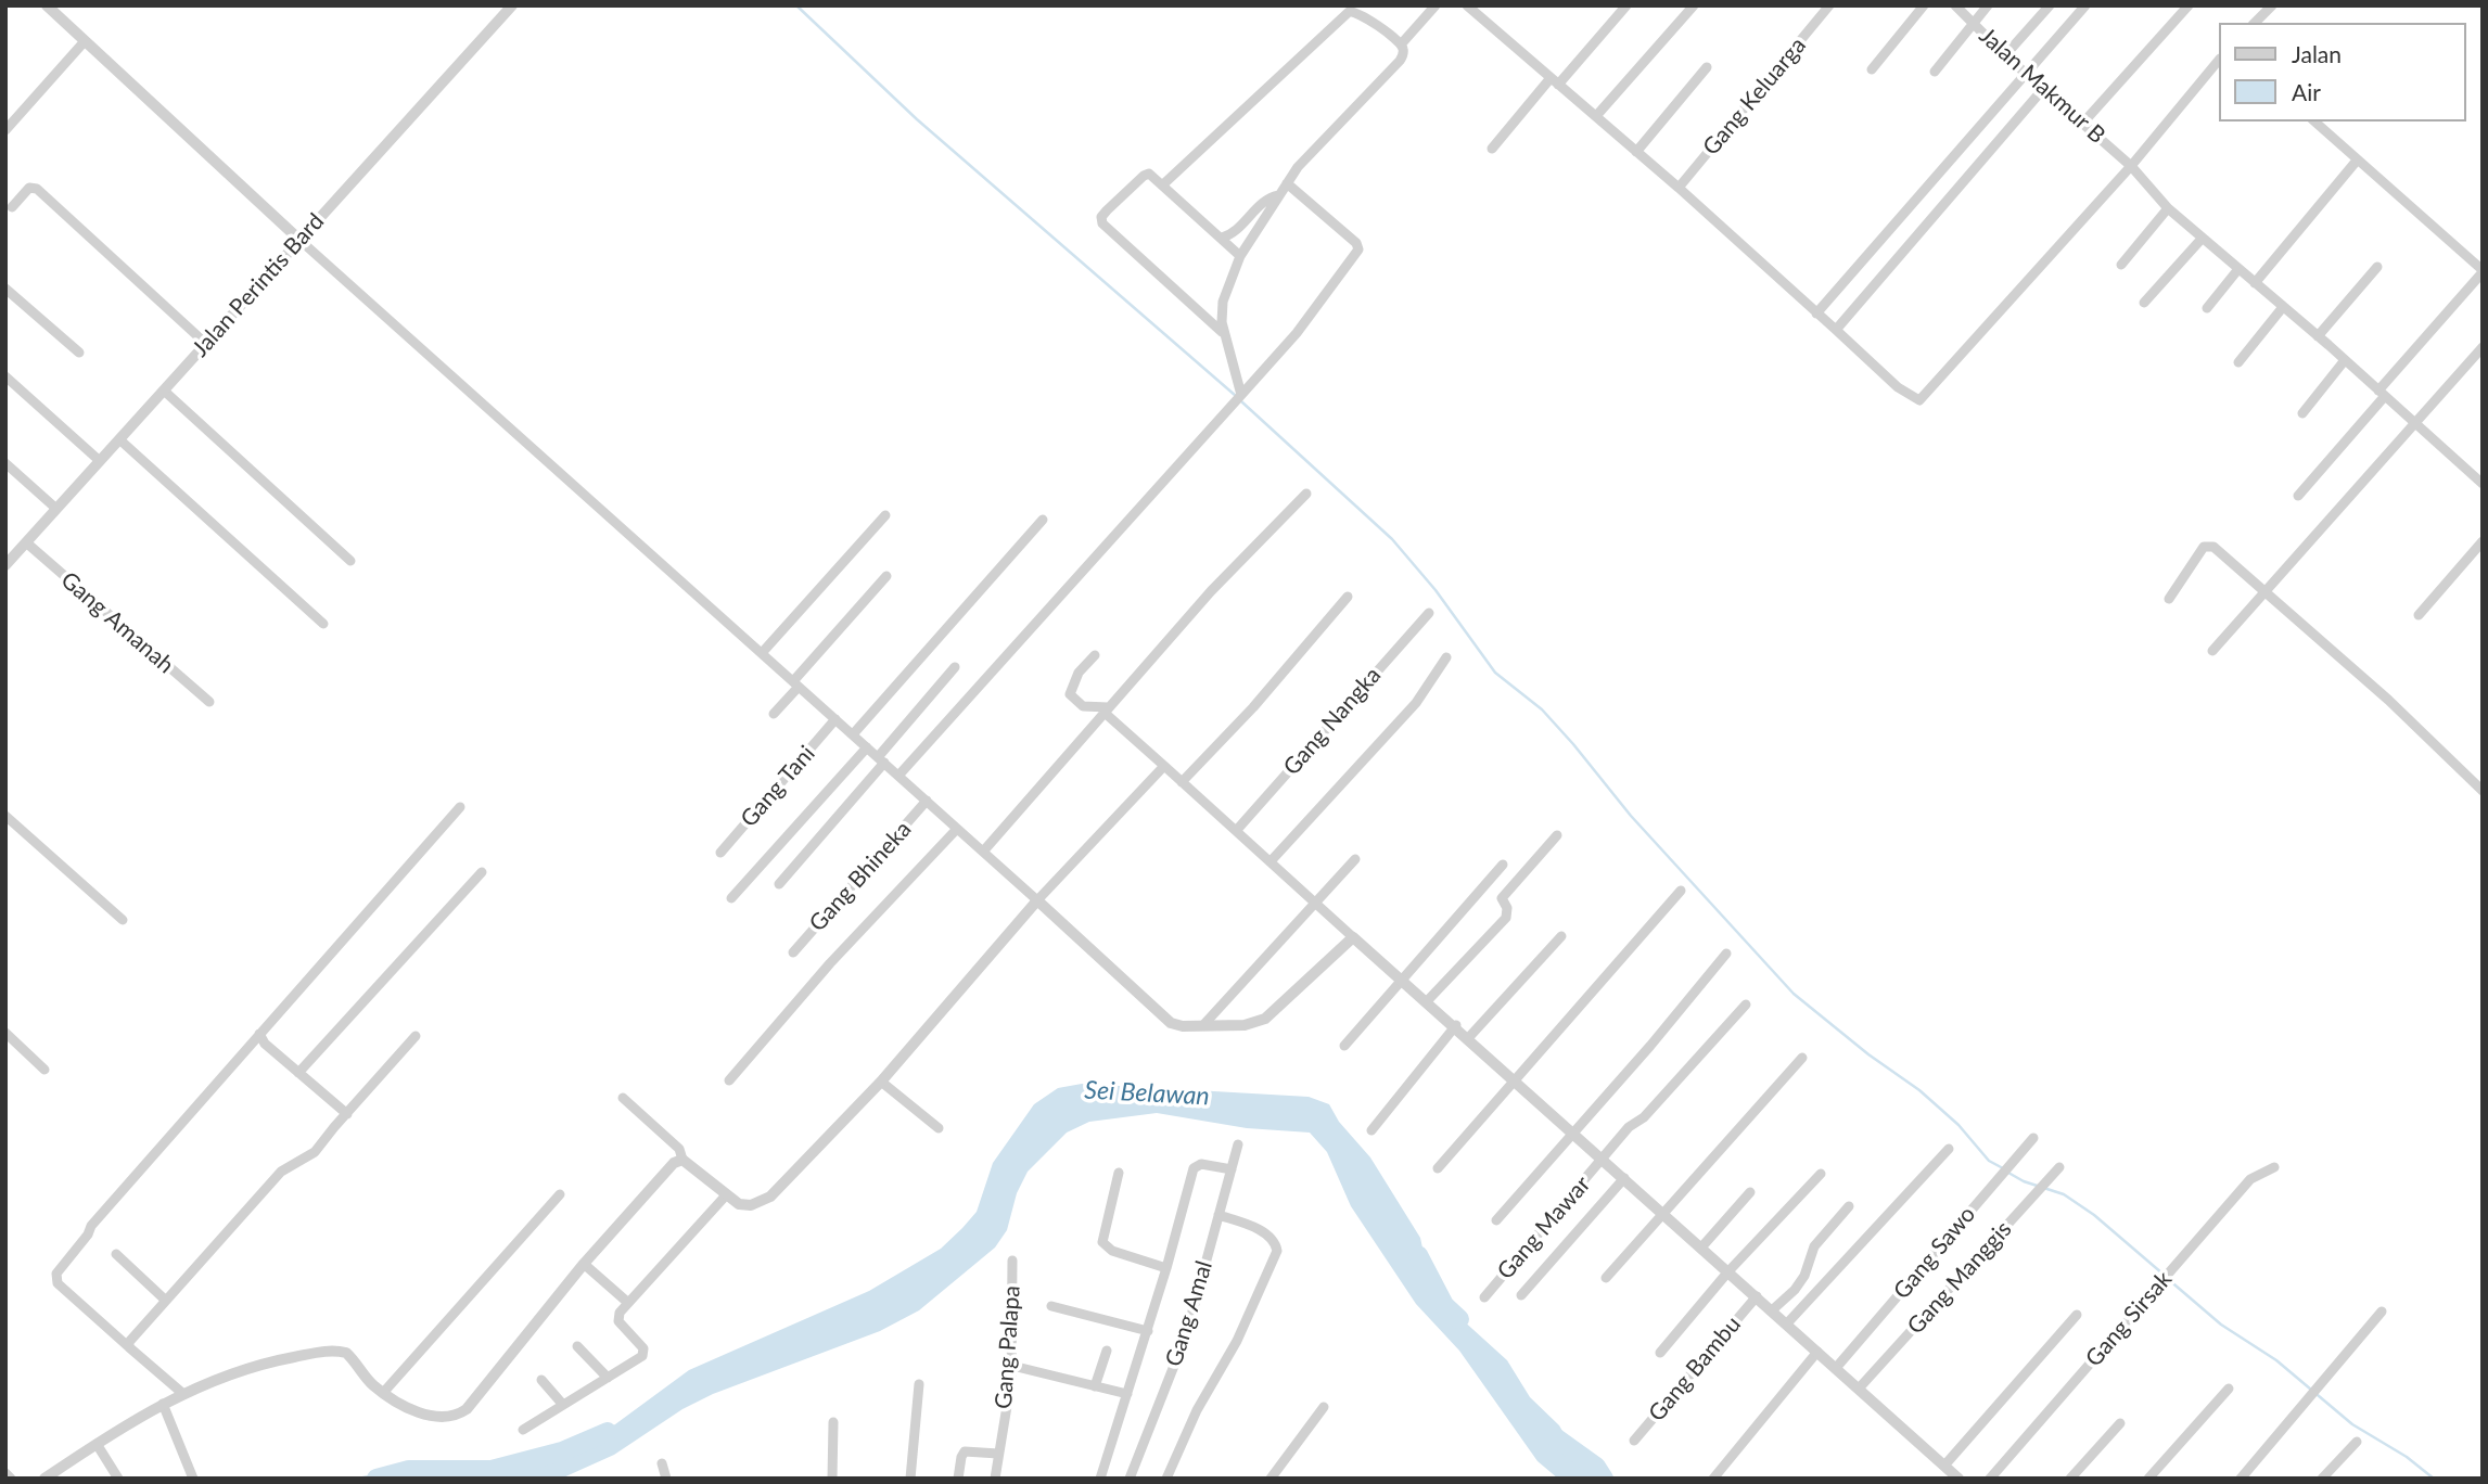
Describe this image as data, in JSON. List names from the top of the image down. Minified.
{"streets":{"street":["Jalan Makmur B","Gang Keluarga","Jalan Perintis Bard","Gang Amanah","Gang Nangka","Gang Tani","Gang Bhineka","Gang Mawar","Gang Sawo","Gang Manggis","Gang Amal","Gang Sirsak","Gang Palapa","Gang Bambu"]},"crossings":[["Jalan Perintis Bard","Gang Amanah"]],"water":["Sei Belawan"],"legend":["Jalan","Air"]}
